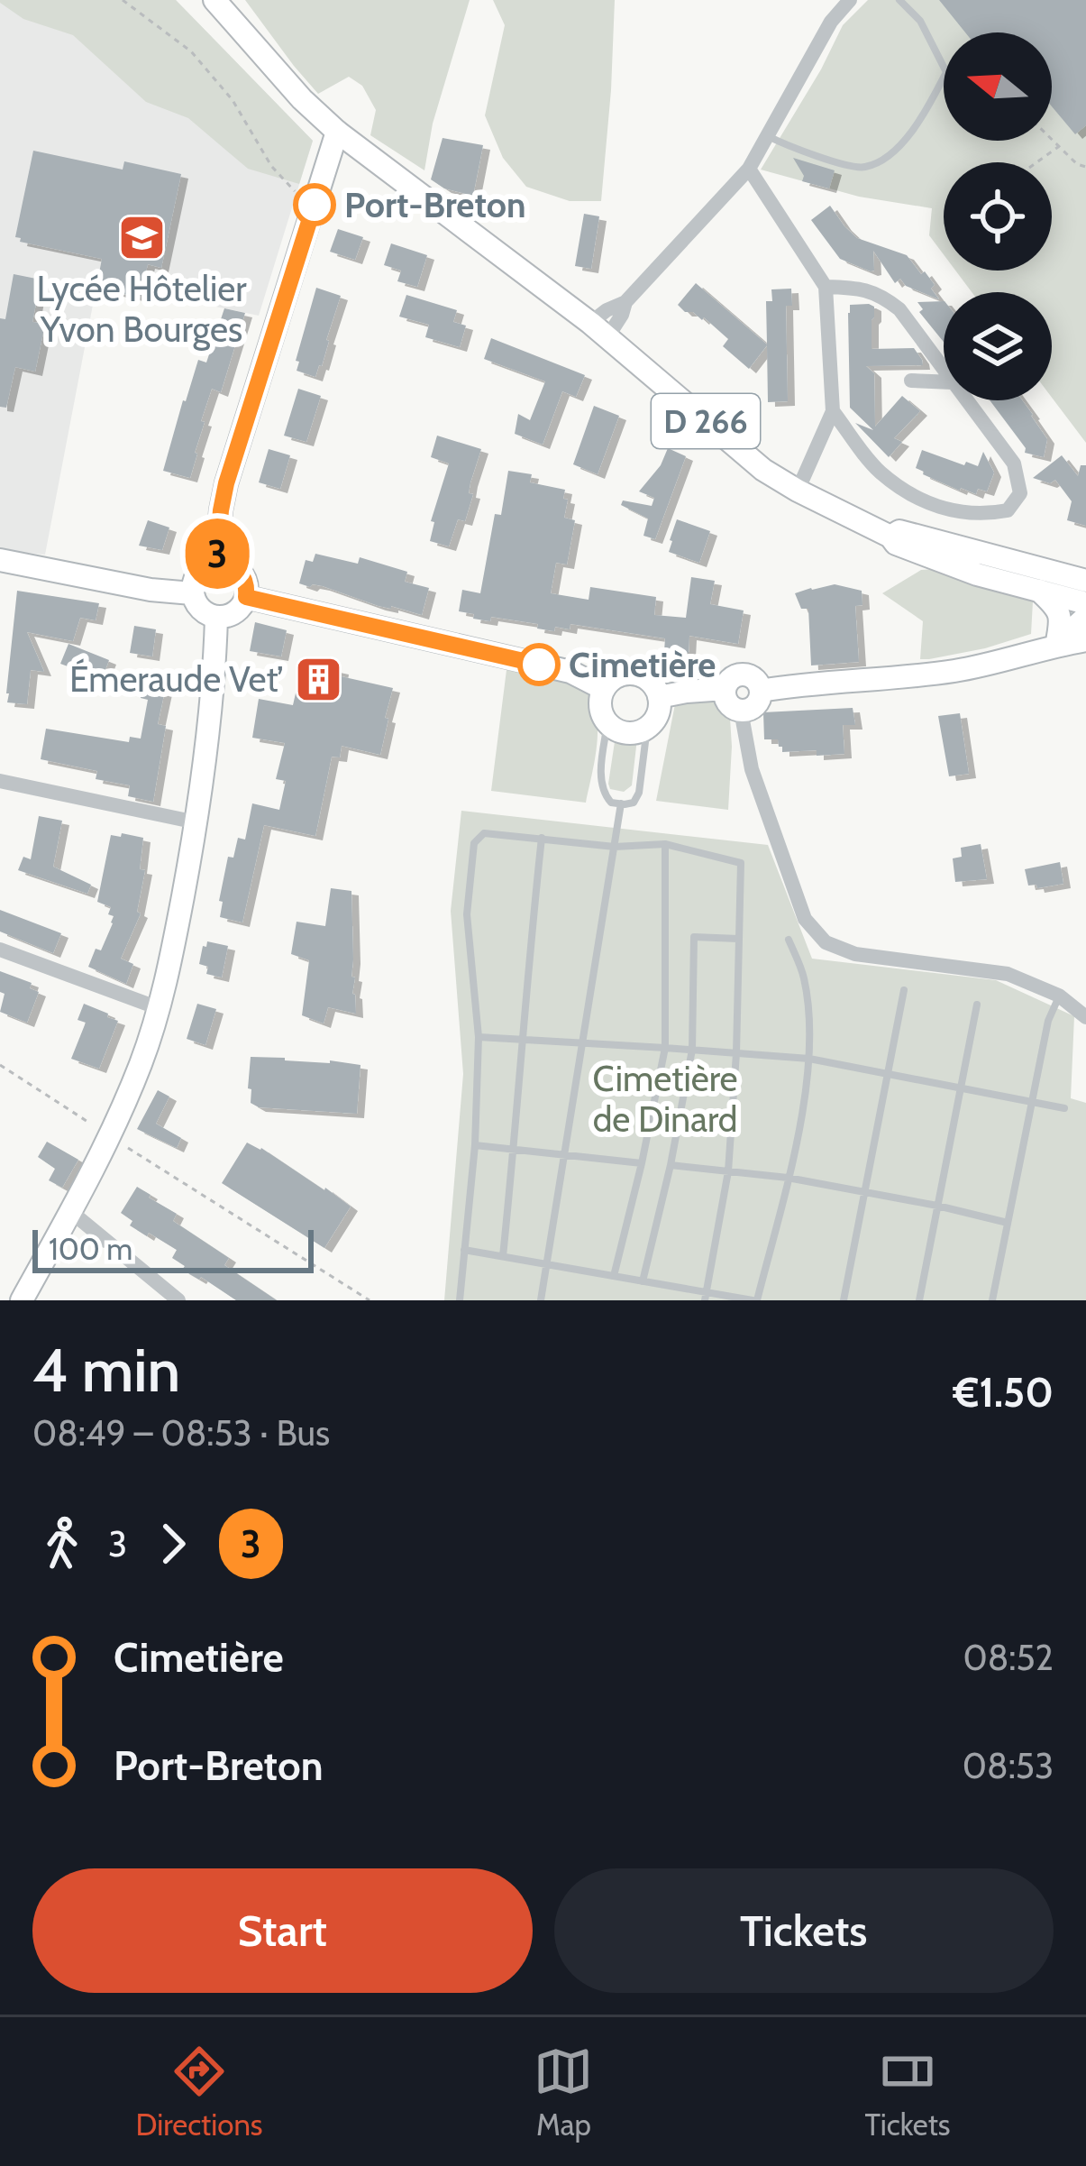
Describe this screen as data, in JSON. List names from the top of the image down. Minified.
{"streets":{"main road":["D 266"]},"parks":["Cimetière de Dinard"],"places":{"other":["Port-Breton","Cimetière"],"school or university":["Lycée Hôtelier Yvon Bourges"],"building":["Émeraude Vet’"]},"lines":["bus line 3"],"scale_bar":"100 m","north":"left","page":{"on_map":"3","scale":"100 m","heading":["4 min","08:49 – 08:53 · Bus","€1.50"],"legs":["3","3"],"list":[{"name":"Cimetière","value":"08:52"},{"name":"Port-Breton","value":"08:53"}],"buttons":["Start","Tickets"],"tabs":["Directions","Map","Tickets"]}}
